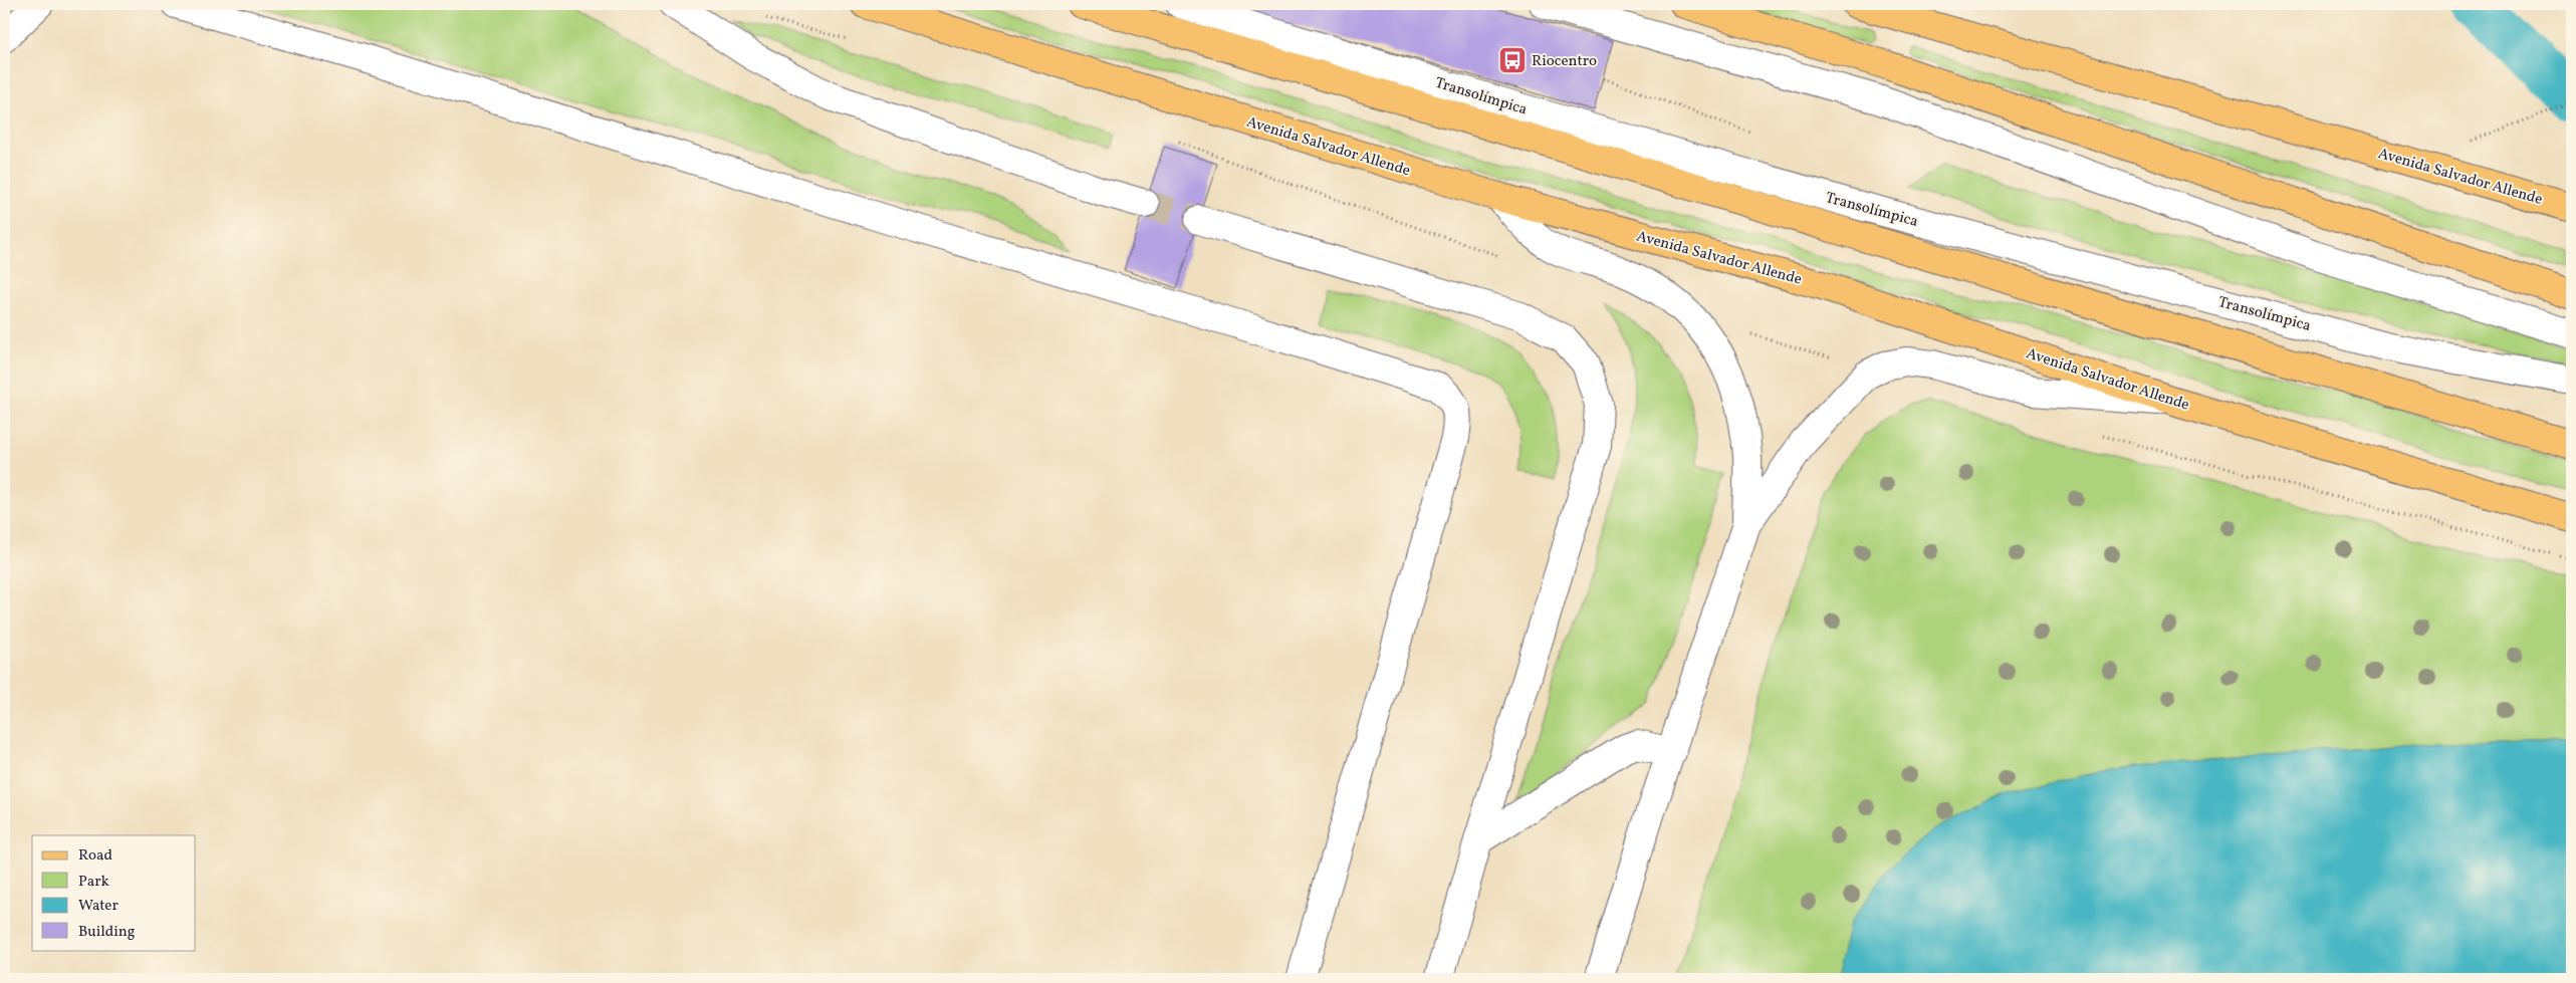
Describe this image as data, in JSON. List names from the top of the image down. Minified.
{"streets":{"main road":["Avenida Salvador Allende"],"lane":["Transolímpica"]},"places":{"bus stop":["Riocentro"]},"legend":["Road","Park","Water","Building"]}
